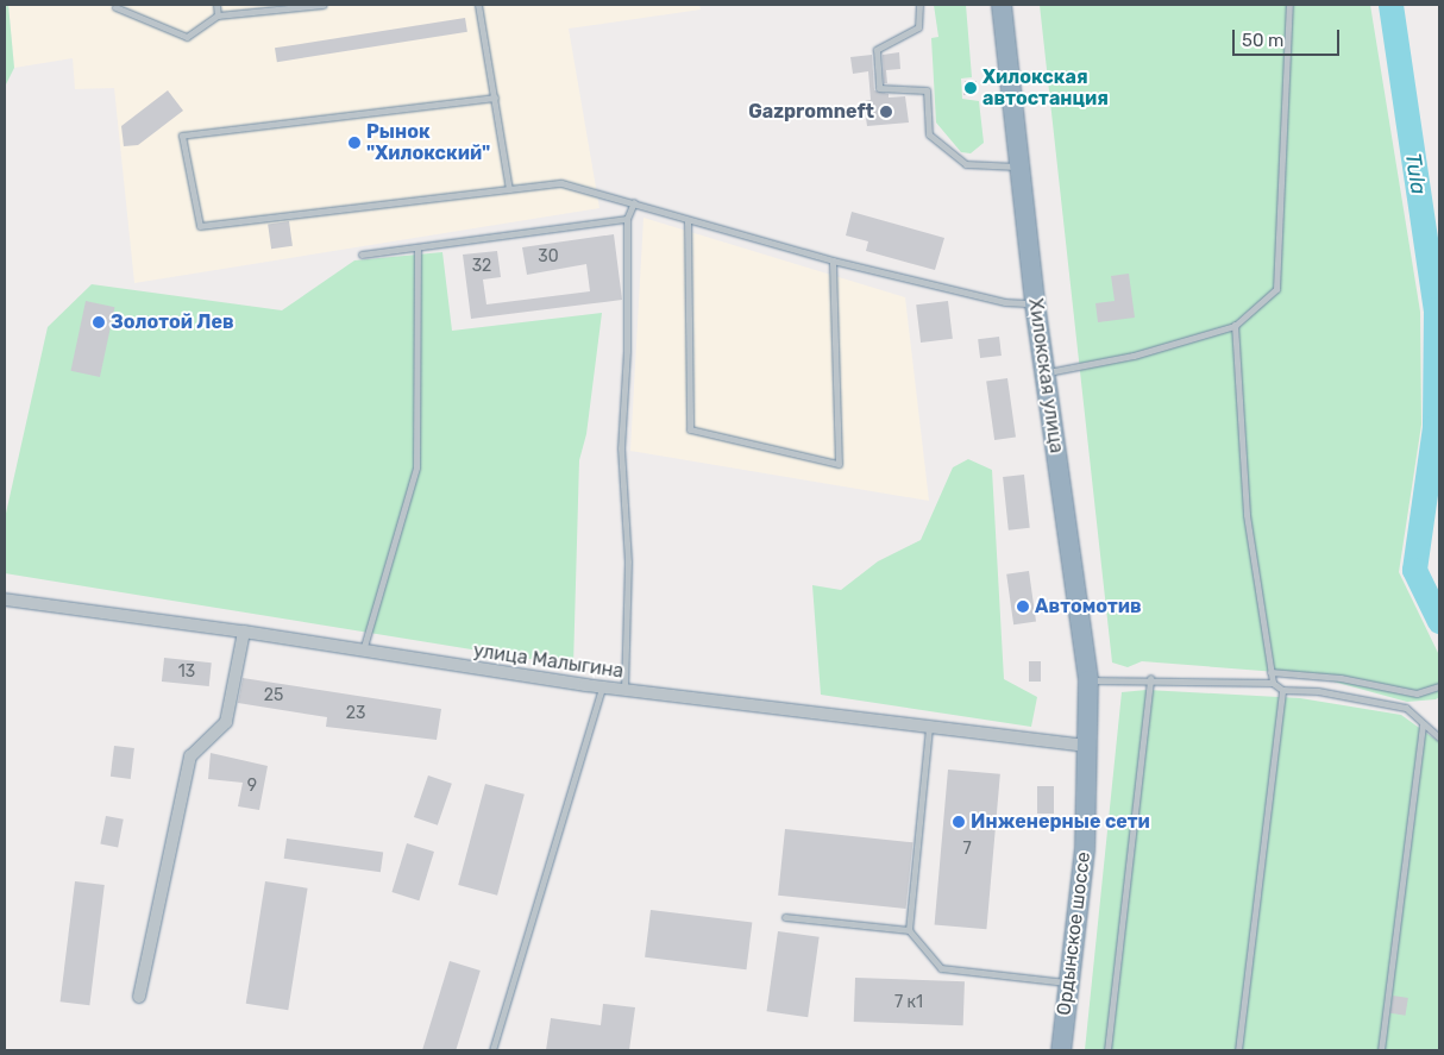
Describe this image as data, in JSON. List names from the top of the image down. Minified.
{"streets":{"highway":["Хилокская улица","Ордынское шоссе"],"street":["улица Малыгина"]},"crossings":[["Хилокская улица","улица Малыгина"],["Хилокская улица","Ордынское шоссе"],["улица Малыгина","Ордынское шоссе"]],"water":["Tula"],"places":["Хилокская автостанция","Gazpromneft","Рынок \"Хилокский\"","Золотой Лев","Автомотив","Инженерные сети"],"house_numbers":["30","32","13","25","23","9","7","7 к1"],"scale_bar":"50 m"}
